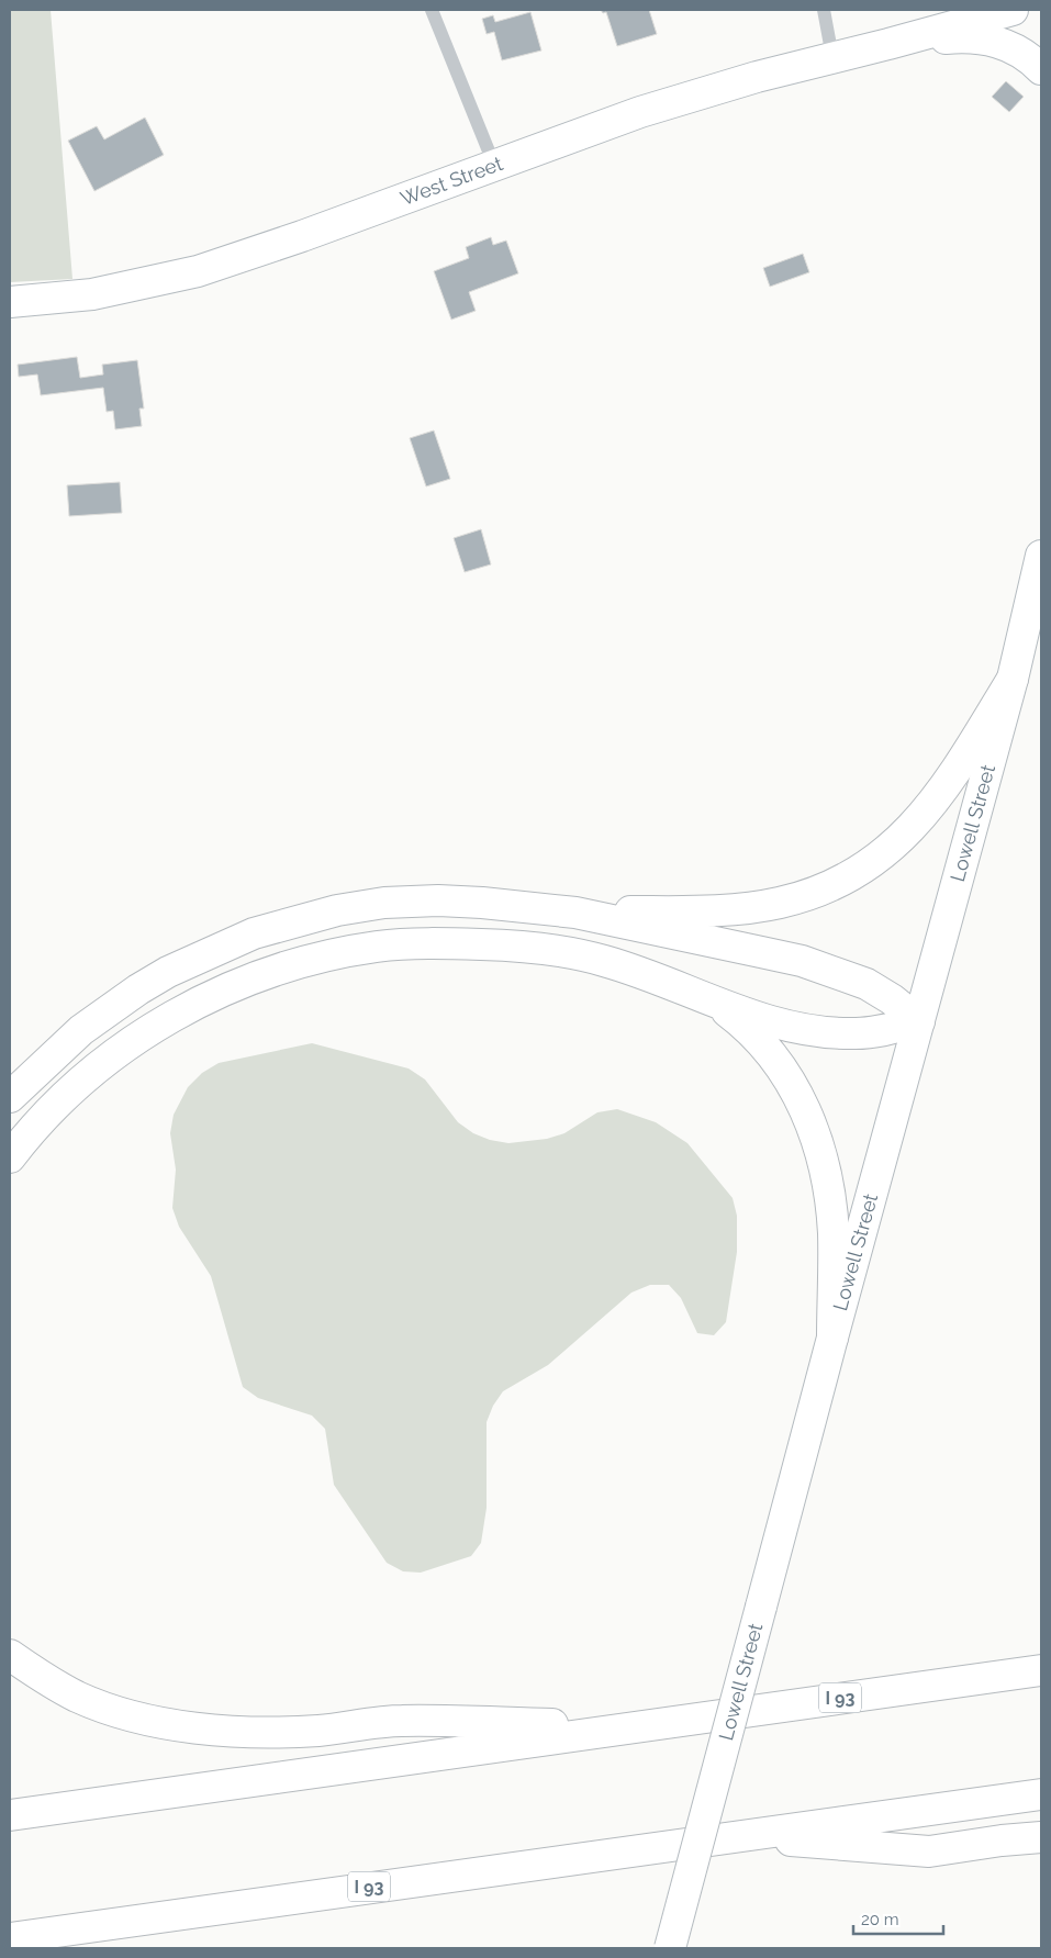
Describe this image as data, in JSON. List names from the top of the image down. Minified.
{"streets":{"main road":["West Street","Lowell Street","I 93"]},"scale_bar":"20 m"}
